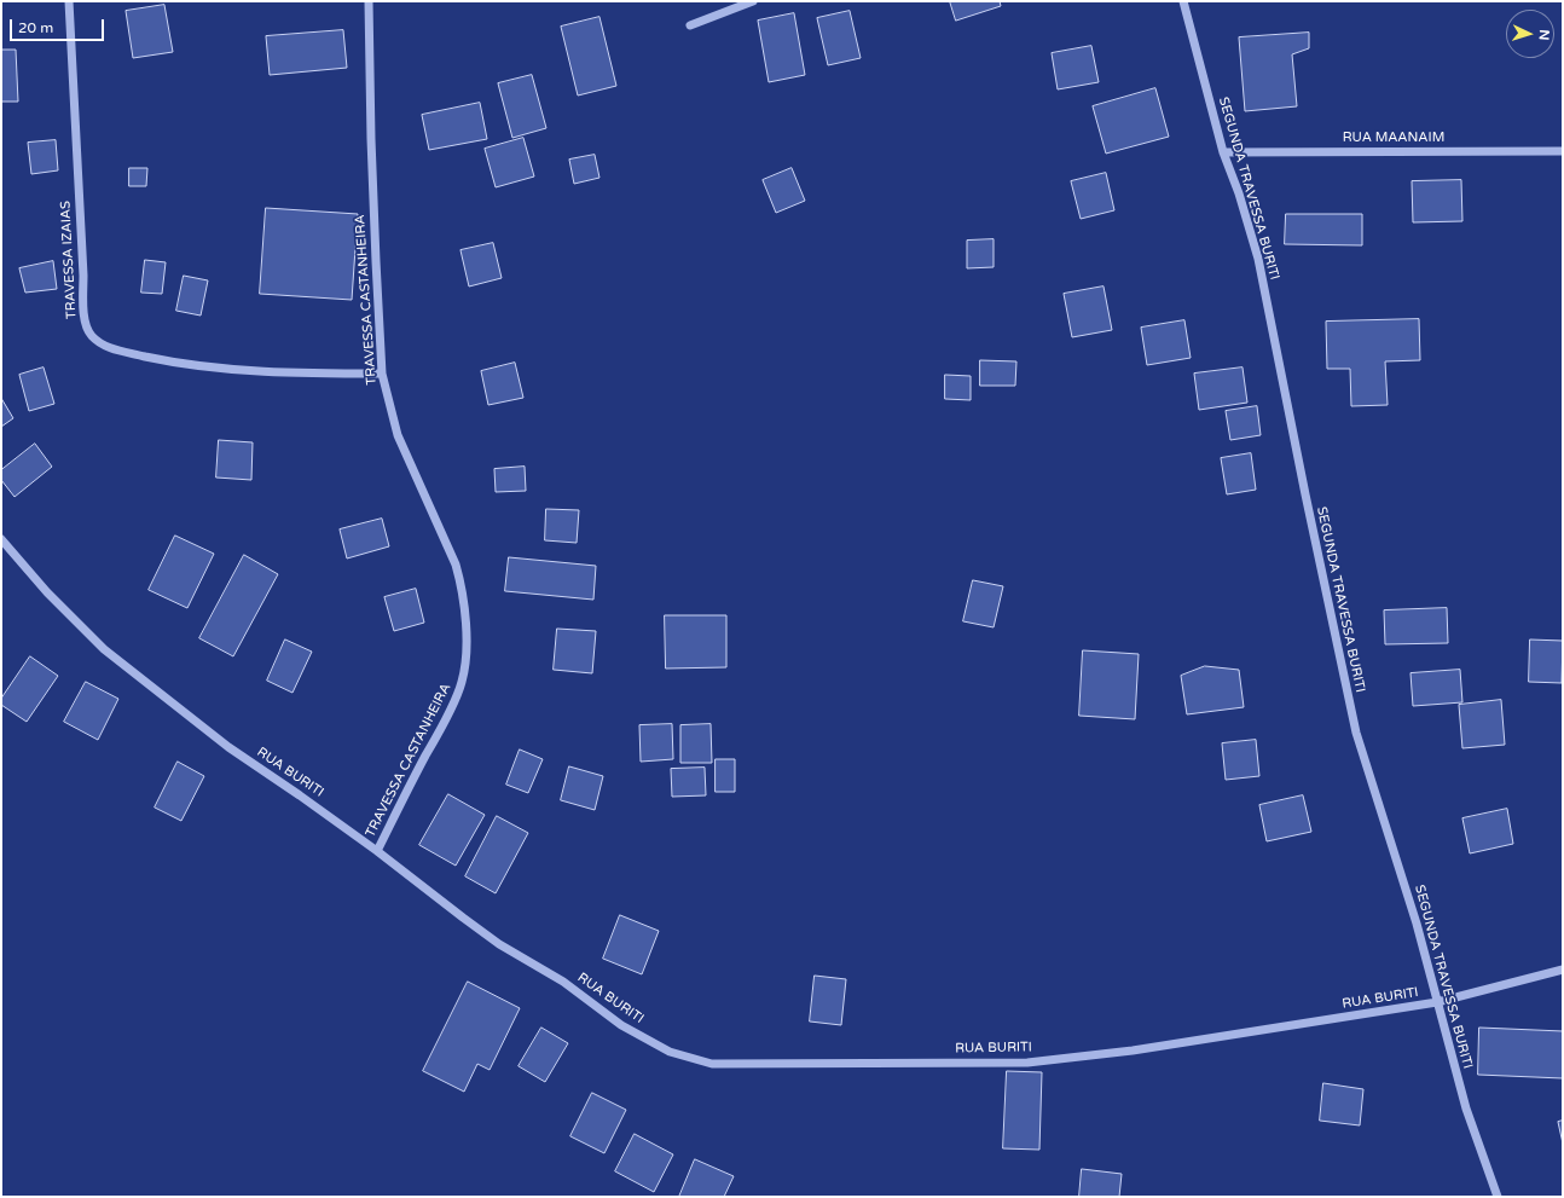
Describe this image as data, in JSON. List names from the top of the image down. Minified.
{"streets":{"street":["RUA MAANAIM","SEGUNDA TRAVESSA BURITI","TRAVESSA IZAIAS","TRAVESSA CASTANHEIRA","RUA BURITI"]},"crossings":[["RUA MAANAIM","SEGUNDA TRAVESSA BURITI"],["SEGUNDA TRAVESSA BURITI","RUA BURITI"],["TRAVESSA IZAIAS","TRAVESSA CASTANHEIRA"],["TRAVESSA CASTANHEIRA","RUA BURITI"]],"scale_bar":"20 m","north":"right"}
